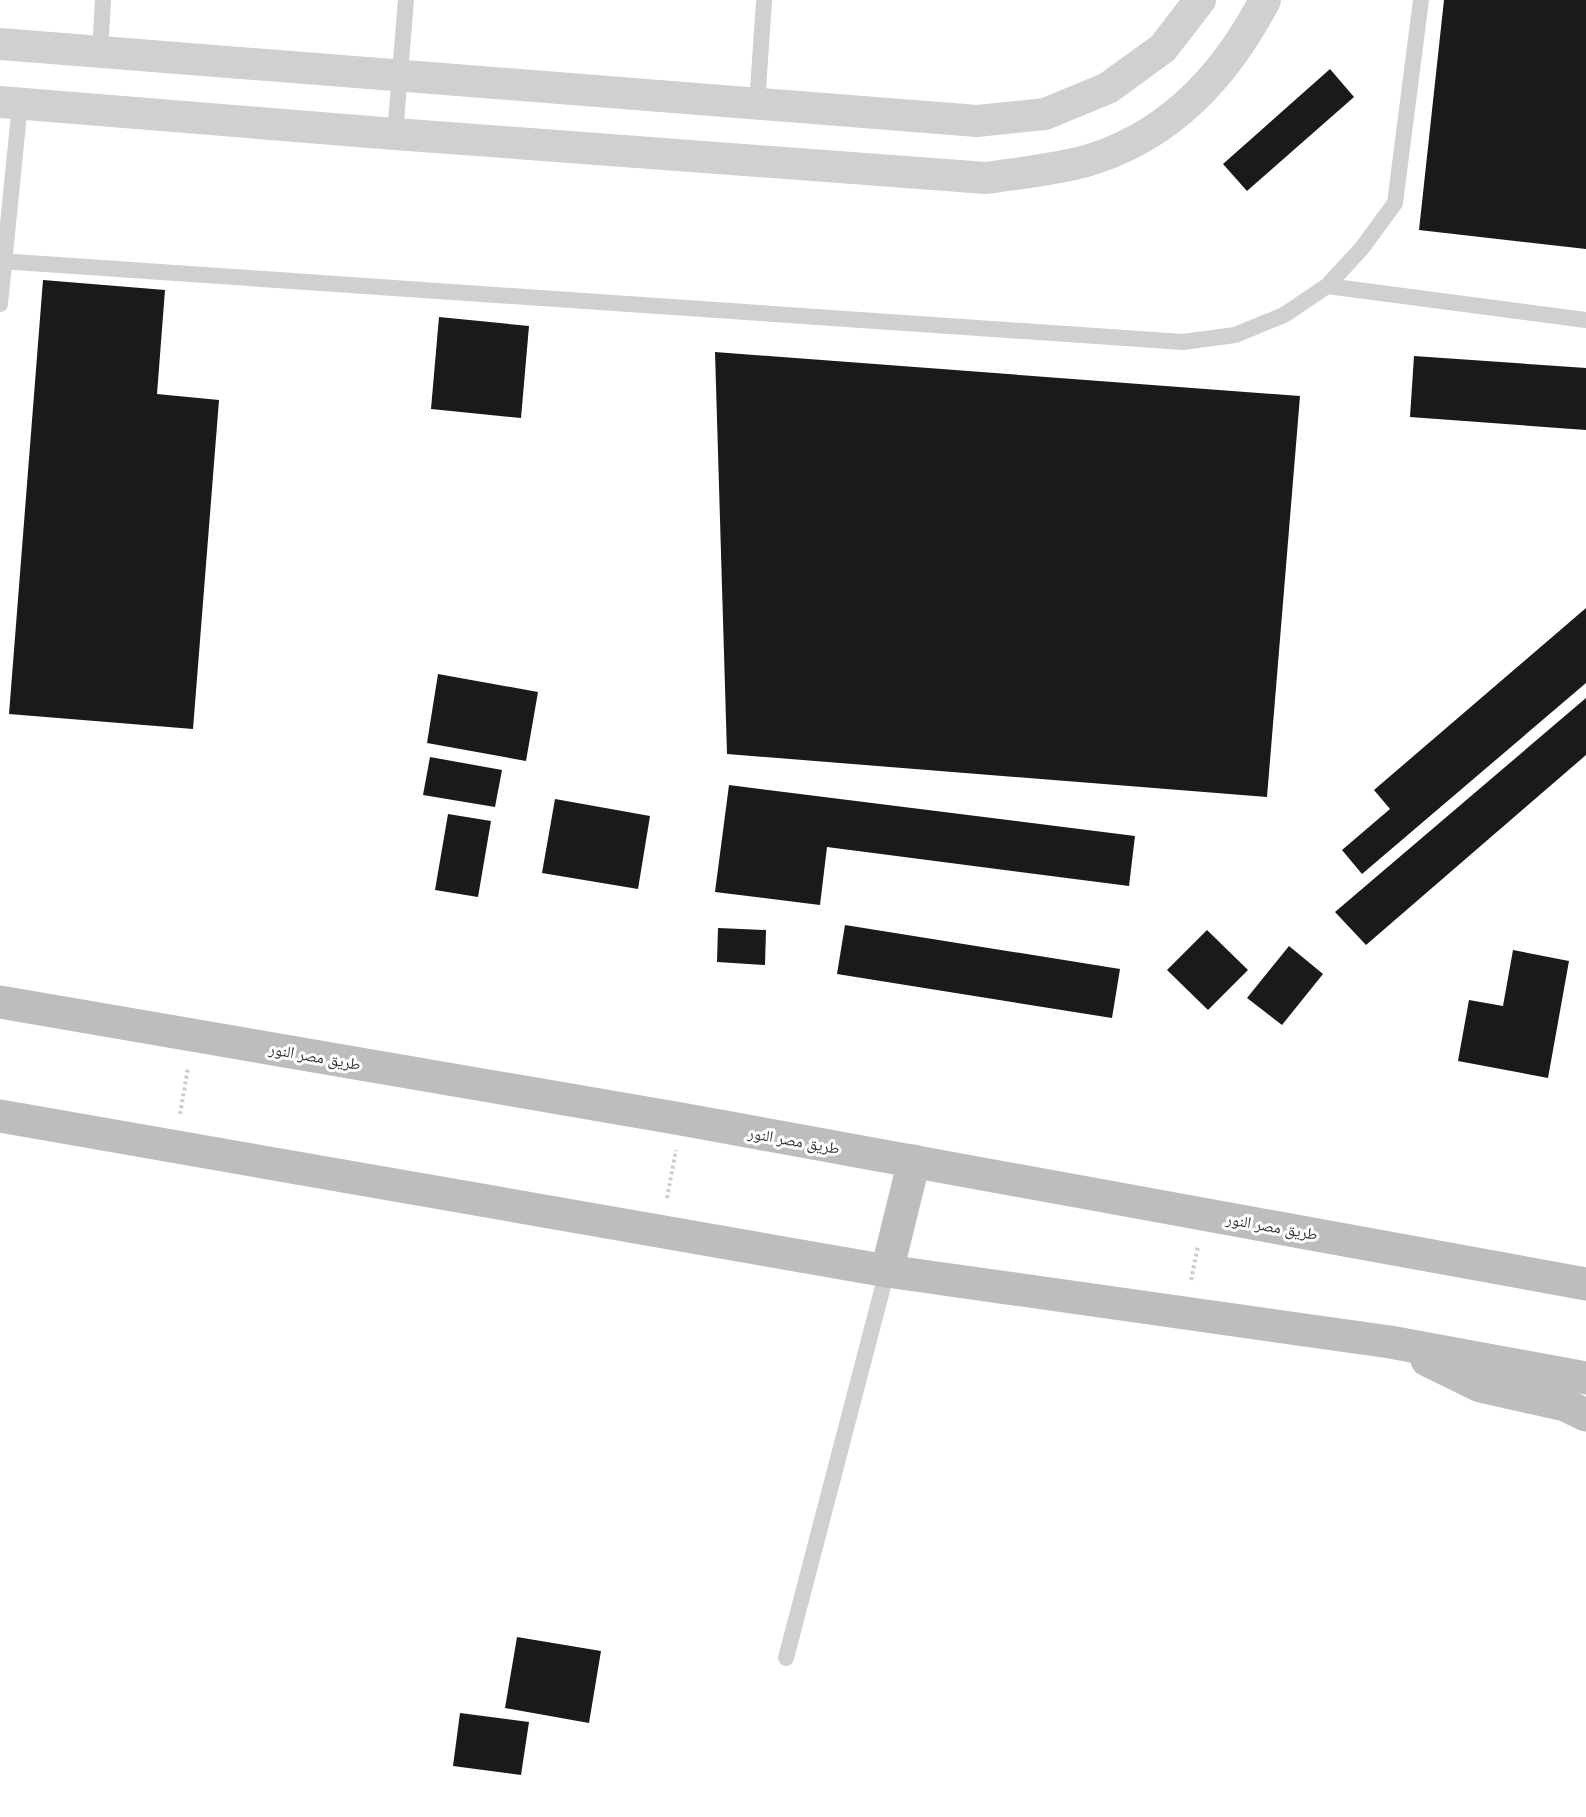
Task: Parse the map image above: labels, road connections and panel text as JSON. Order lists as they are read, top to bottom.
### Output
{
  "streets": {
    "street": ["طريق مصر النور"]
  }
}
